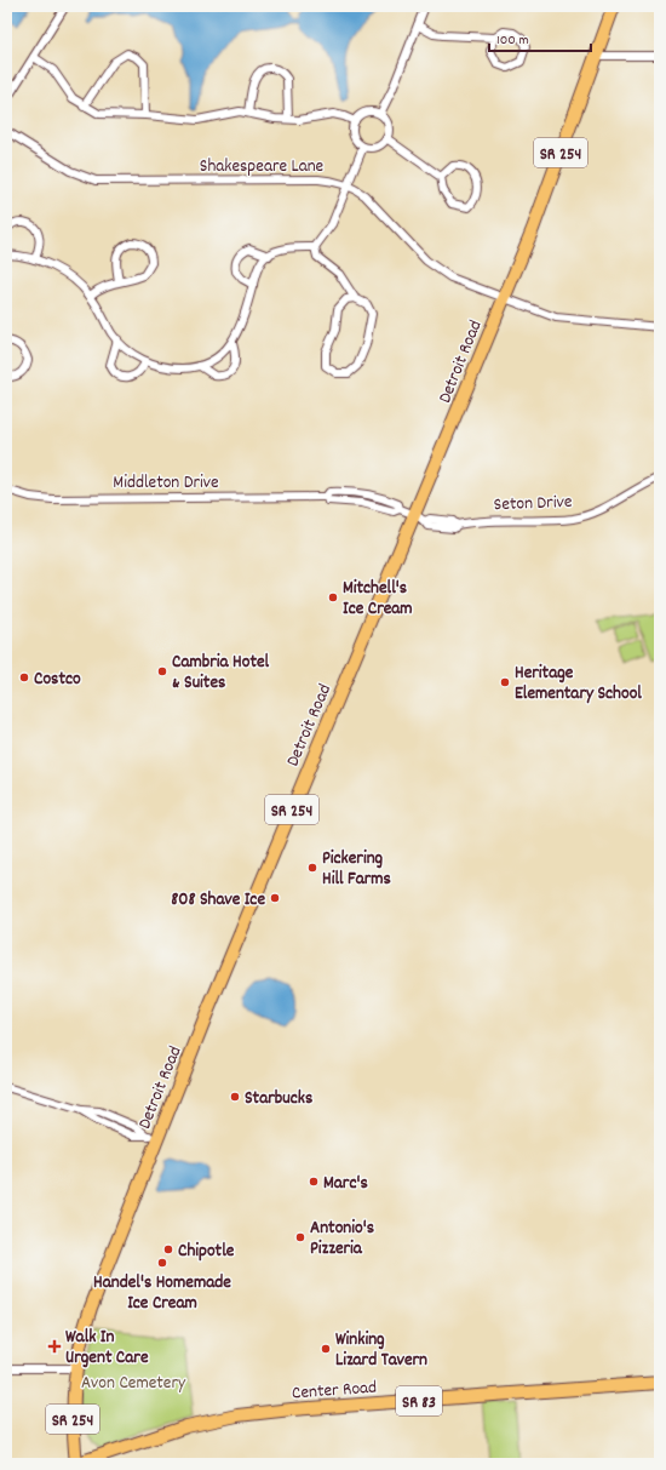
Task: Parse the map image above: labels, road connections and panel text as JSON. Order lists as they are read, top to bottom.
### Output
{
  "streets": {
    "main road": [
      "SR 254",
      "Detroit Road",
      "Center Road",
      "SR 83"
    ],
    "street": ["Shakespeare Lane", "Middleton Drive", "Seton Drive"]
  },
  "crossings": [
    ["Shakespeare Lane", "Detroit Road"],
    ["Detroit Road", "Middleton Drive"],
    ["Detroit Road", "Seton Drive"],
    ["Detroit Road", "Center Road"],
    ["Middleton Drive", "Seton Drive"]
  ],
  "parks": ["Avon Cemetery"],
  "places": {
    "other": [
      "Mitchell's Ice Cream",
      "Cambria Hotel & Suites",
      "Costco",
      "Heritage Elementary School",
      "Pickering Hill Farms",
      "808 Shave Ice",
      "Starbucks",
      "Marc's",
      "Antonio's Pizzeria",
      "Chipotle",
      "Handel's Homemade Ice Cream",
      "Winking Lizard Tavern"
    ],
    "health": ["Walk In Urgent Care"]
  },
  "scale_bar": "100 m"
}
